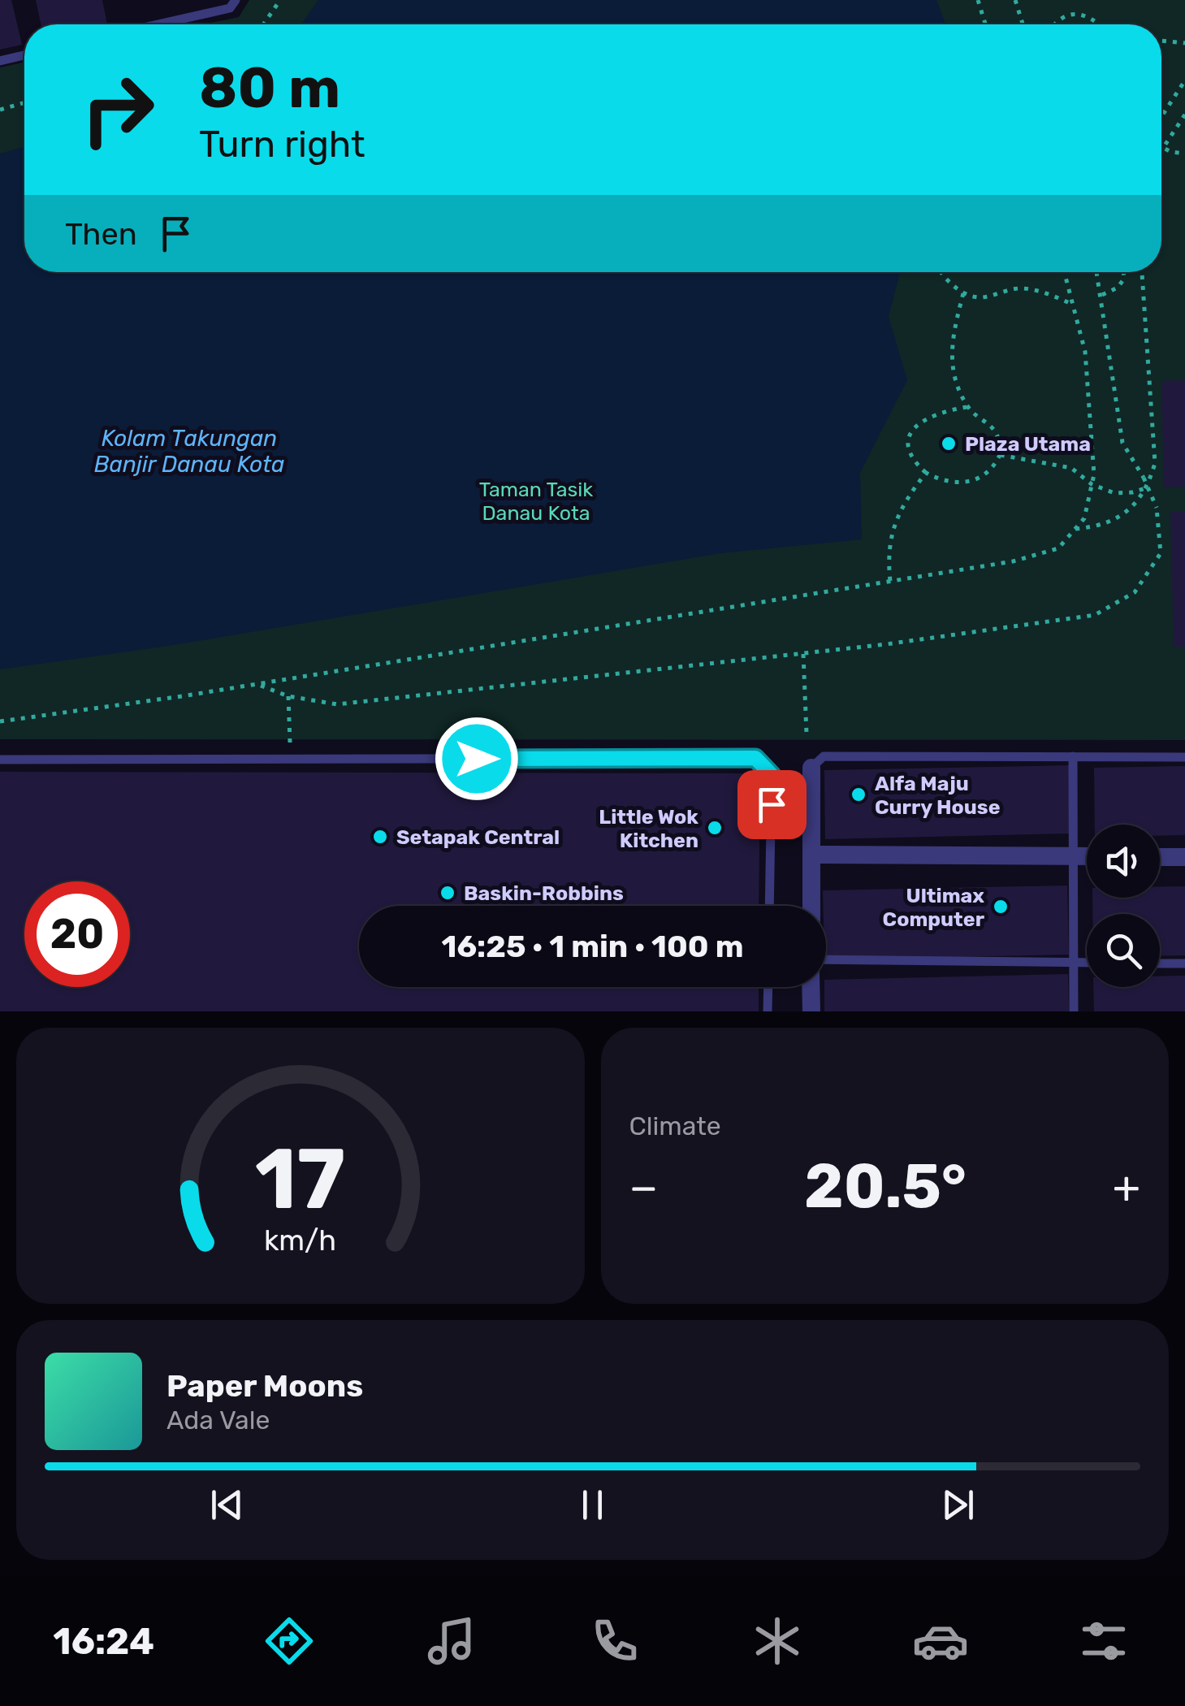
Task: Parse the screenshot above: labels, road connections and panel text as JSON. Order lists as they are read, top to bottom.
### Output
{
  "water": ["Kolam Takungan Banjir Danau Kota"],
  "parks": ["Taman Tasik Danau Kota"],
  "places": [
    "Plaza Utama",
    "Alfa Maju Curry House",
    "Little Wok Kitchen",
    "Setapak Central",
    "Baskin-Robbins",
    "Ultimax Computer"
  ],
  "page": {
    "turn": ["80 m", "Turn right"],
    "then": "Then",
    "limit": "20",
    "trip": "16:25 · 1 min · 100 m",
    "tile": "Climate",
    "heat": ["−", "20.5°", "+"],
    "song": ["Paper Moons", "Ada Vale"],
    "tabs": "16:24",
    "gauge": ["17", "km/h"]
  }
}
